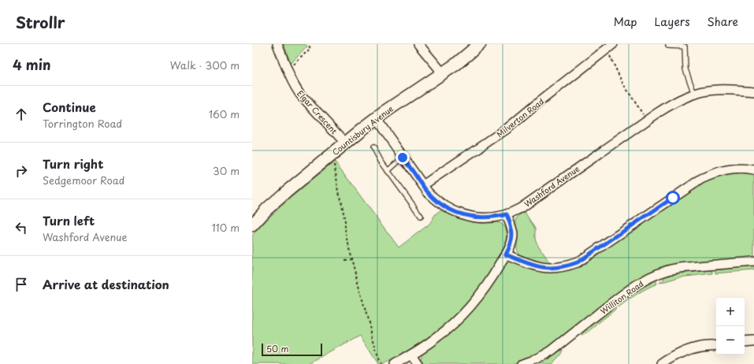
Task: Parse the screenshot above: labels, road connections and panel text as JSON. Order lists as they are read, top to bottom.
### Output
{
  "streets": {
    "street": [
      "Elgar Crescent",
      "Milverton Road",
      "Countisbury Avenue",
      "Washford Avenue",
      "Williton Road"
    ]
  },
  "crossings": [
    ["Elgar Crescent", "Countisbury Avenue"],
    ["Milverton Road", "Washford Avenue"],
    ["Countisbury Avenue", "Washford Avenue"]
  ],
  "scale_bar": "50 m",
  "page": {
    "header": "Strollr",
    "nav": ["Map", "Layers", "Share"],
    "heading": ["4 min", "Walk · 300 m"],
    "list": [
      ["Continue", "Torrington Road", "160 m"],
      ["Turn right", "Sedgemoor Road", "30 m"],
      ["Turn left", "Washford Avenue", "110 m"],
      "Arrive at destination"
    ],
    "map_buttons": ["+", "−"],
    "scale": "50 m"
  }
}
